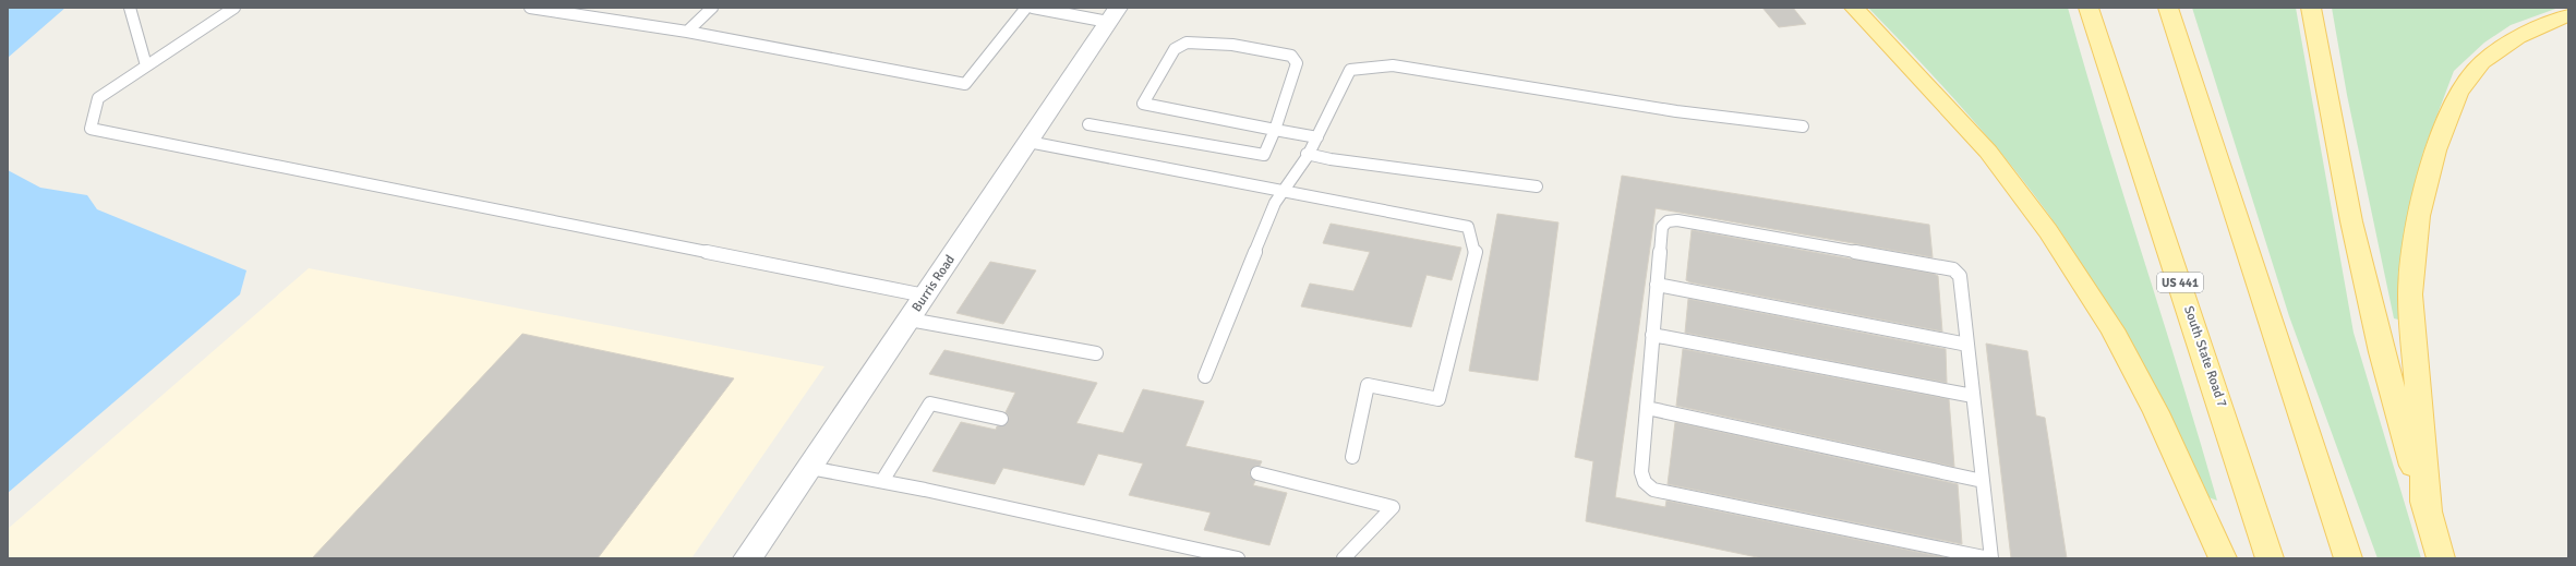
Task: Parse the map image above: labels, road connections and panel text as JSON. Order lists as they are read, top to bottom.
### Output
{
  "streets": {
    "main road": ["US 441", "South State Road 7"],
    "street": ["Burris Road"]
  }
}
